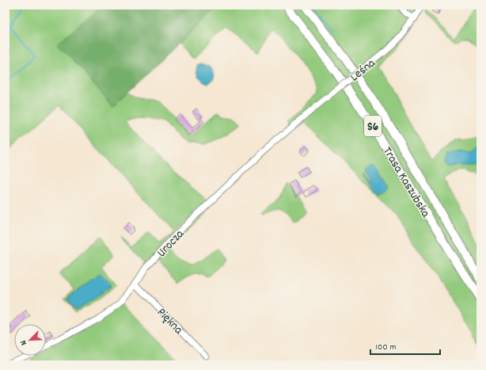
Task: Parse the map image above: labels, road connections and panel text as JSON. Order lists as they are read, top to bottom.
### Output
{
  "streets": {
    "highway": ["S6", "Trasa Kaszubska"],
    "street": ["Leśna", "Urocza", "Piękna"]
  },
  "crossings": [
    ["Leśna", "Urocza"],
    ["Urocza", "Piękna"]
  ],
  "scale_bar": "100 m",
  "north": "bottom left"
}
